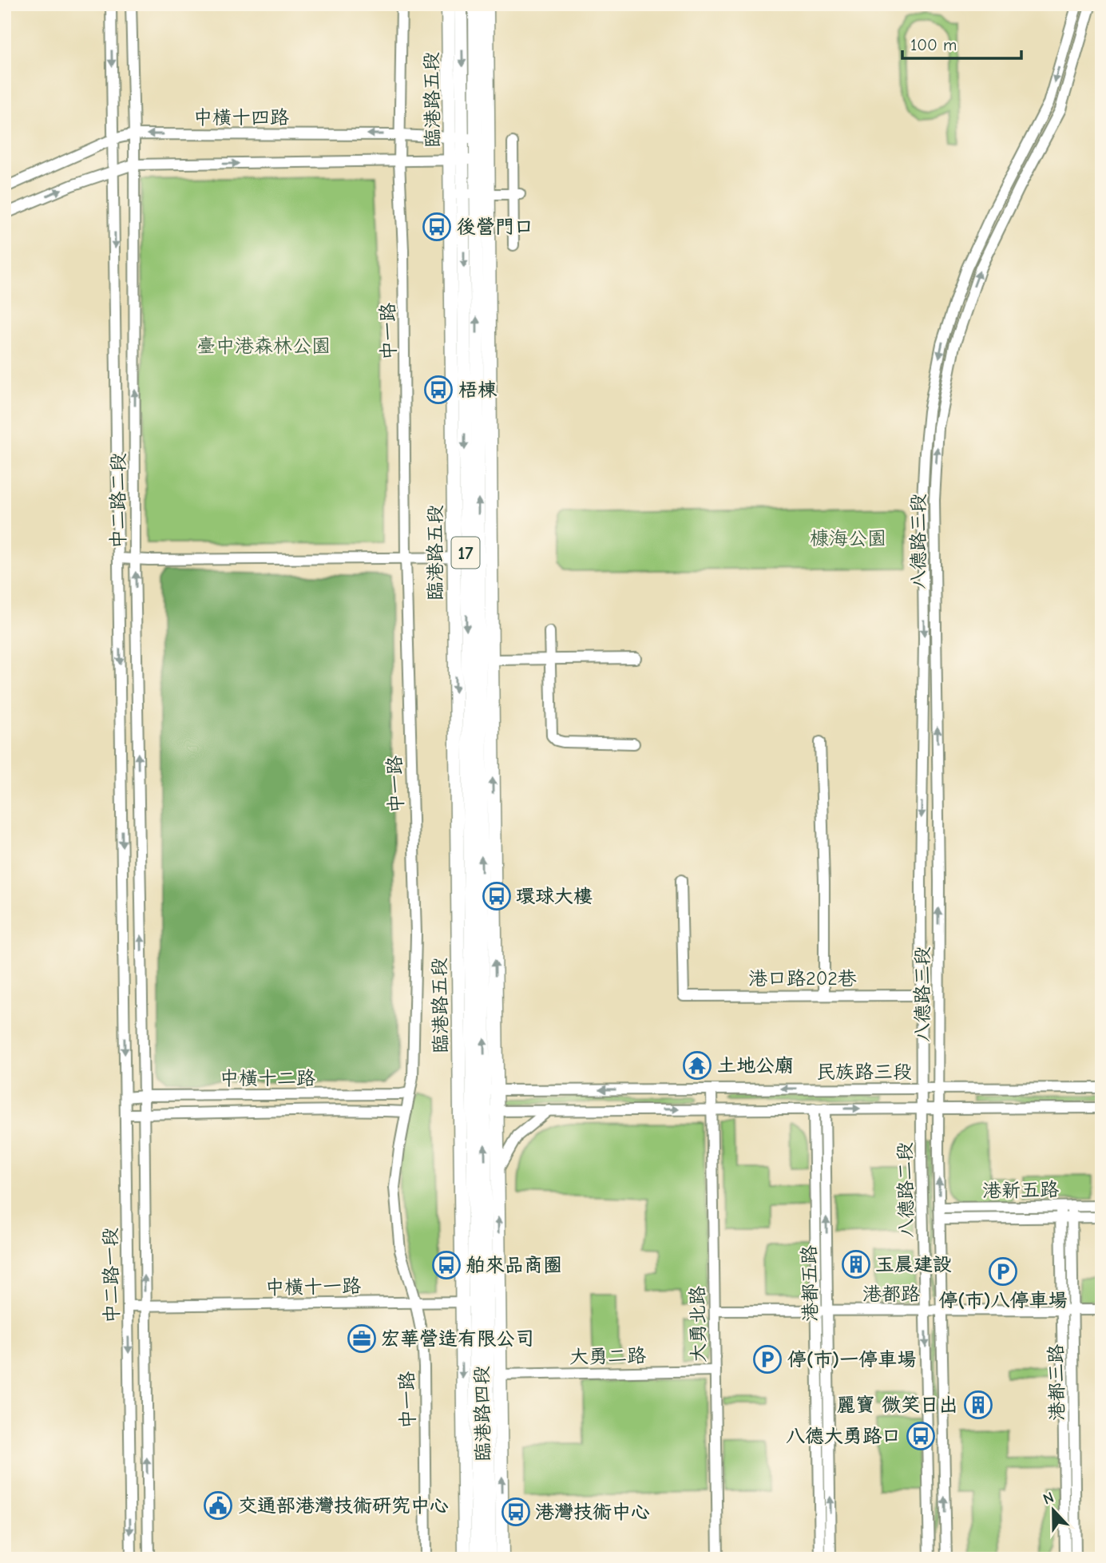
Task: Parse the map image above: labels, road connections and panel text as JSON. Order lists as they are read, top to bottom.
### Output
{
  "streets": {
    "main road": ["臨港路五段", "17", "臨港路四段"],
    "street": [
      "中橫十四路",
      "中一路",
      "中二路二段",
      "八德路三段",
      "港口路202巷",
      "民族路三段",
      "中橫十二路",
      "八德路二段",
      "港新五路",
      "中二路一段",
      "港都五路",
      "中橫十一路",
      "港都路",
      "大勇北路",
      "大勇二路",
      "港都三路"
    ]
  },
  "crossings": [
    ["臨港路五段", "中橫十四路"],
    ["臨港路五段", "民族路三段"],
    ["臨港路五段", "臨港路四段"],
    ["中橫十四路", "中一路"],
    ["中橫十四路", "中二路二段"],
    ["中一路", "中橫十二路"],
    ["中一路", "中橫十一路"],
    ["中二路二段", "中二路一段"],
    ["八德路三段", "港口路202巷"],
    ["八德路三段", "民族路三段"],
    ["八德路三段", "八德路二段"],
    ["民族路三段", "八德路二段"],
    ["民族路三段", "港都五路"],
    ["民族路三段", "大勇北路"],
    ["民族路三段", "臨港路四段"],
    ["中橫十二路", "中二路一段"],
    ["八德路二段", "港新五路"],
    ["八德路二段", "港都路"],
    ["港新五路", "港都三路"],
    ["中二路一段", "中橫十一路"],
    ["港都五路", "港都路"],
    ["中橫十一路", "臨港路四段"],
    ["港都路", "大勇北路"],
    ["港都路", "港都三路"],
    ["大勇北路", "大勇二路"],
    ["大勇二路", "臨港路四段"]
  ],
  "parks": ["臺中港森林公園", "槺海公園"],
  "places": {
    "bus stop": [
      "後營門口",
      "梧棟",
      "環球大樓",
      "舶來品商圈",
      "八德大勇路口",
      "港灣技術中心"
    ],
    "temple": ["土地公廟"],
    "building": ["玉晨建設", "麗寶 微笑日出"],
    "parking": ["停(市)八停車場", "停(市)一停車場"],
    "office": ["宏華營造有限公司"],
    "public building": ["交通部港灣技術研究中心"]
  },
  "scale_bar": "100 m",
  "north": "top"
}
